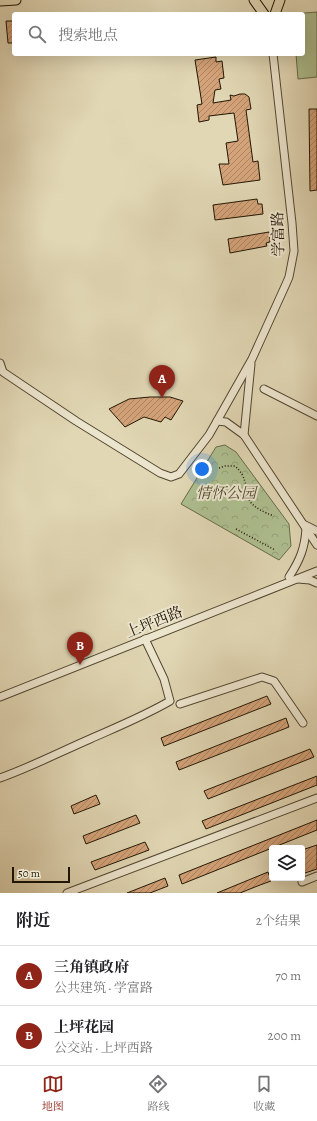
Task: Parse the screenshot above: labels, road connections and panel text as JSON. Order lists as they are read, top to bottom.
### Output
{
  "streets": {
    "street": ["学富路", "上坪西路"]
  },
  "parks": ["情怀公园"],
  "scale_bar": "50 m",
  "page": {
    "search": "搜索地点",
    "pins": ["A", "B"],
    "scale": "50 m",
    "heading": ["附近", "2个结果"],
    "list": [
      {
        "mark": "A",
        "name": "三角镇政府",
        "note": "公共建筑 · 学富路",
        "value": "70 m"
      },
      {
        "mark": "B",
        "name": "上坪花园",
        "note": "公交站 · 上坪西路",
        "value": "200 m"
      }
    ],
    "nav": ["地图", "路线", "收藏"]
  }
}
